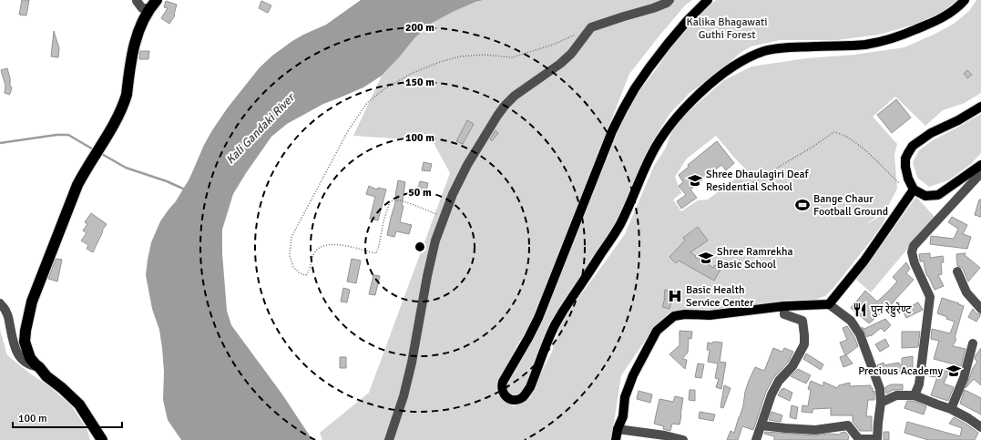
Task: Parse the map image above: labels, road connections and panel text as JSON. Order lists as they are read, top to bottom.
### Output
{
  "water": ["Kali Gandaki River"],
  "parks": ["Kalika Bhagawati Guthi Forest"],
  "places": {
    "school or university": ["Shree Dhaulagiri Deaf Residential School", "Shree Ramrekha Basic School", "Precious Academy"],
    "sports": ["Bange Chaur Football Ground"],
    "hospital": ["Basic Health Service Center"],
    "restaurant": ["पुन रेष्टुरेण्ट"]
  },
  "scale_bar": "100 m",
  "rings": [
    "200 m",
    "150 m",
    "100 m",
    "50 m"
  ]
}
